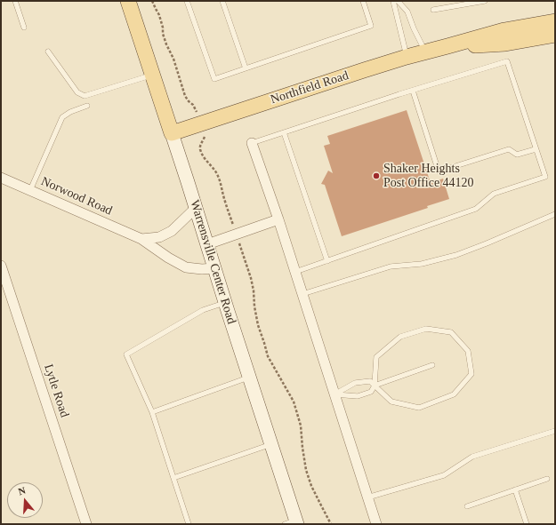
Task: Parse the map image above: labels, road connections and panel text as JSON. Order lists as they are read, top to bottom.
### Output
{
  "streets": {
    "main road": ["Northfield Road", "Warrensville Center Road"],
    "street": ["Norwood Road", "Lytle Road"]
  },
  "crossings": [
    ["Northfield Road", "Warrensville Center Road"],
    ["Norwood Road", "Warrensville Center Road"]
  ],
  "places": ["Shaker Heights Post Office 44120"],
  "north": "top"
}
